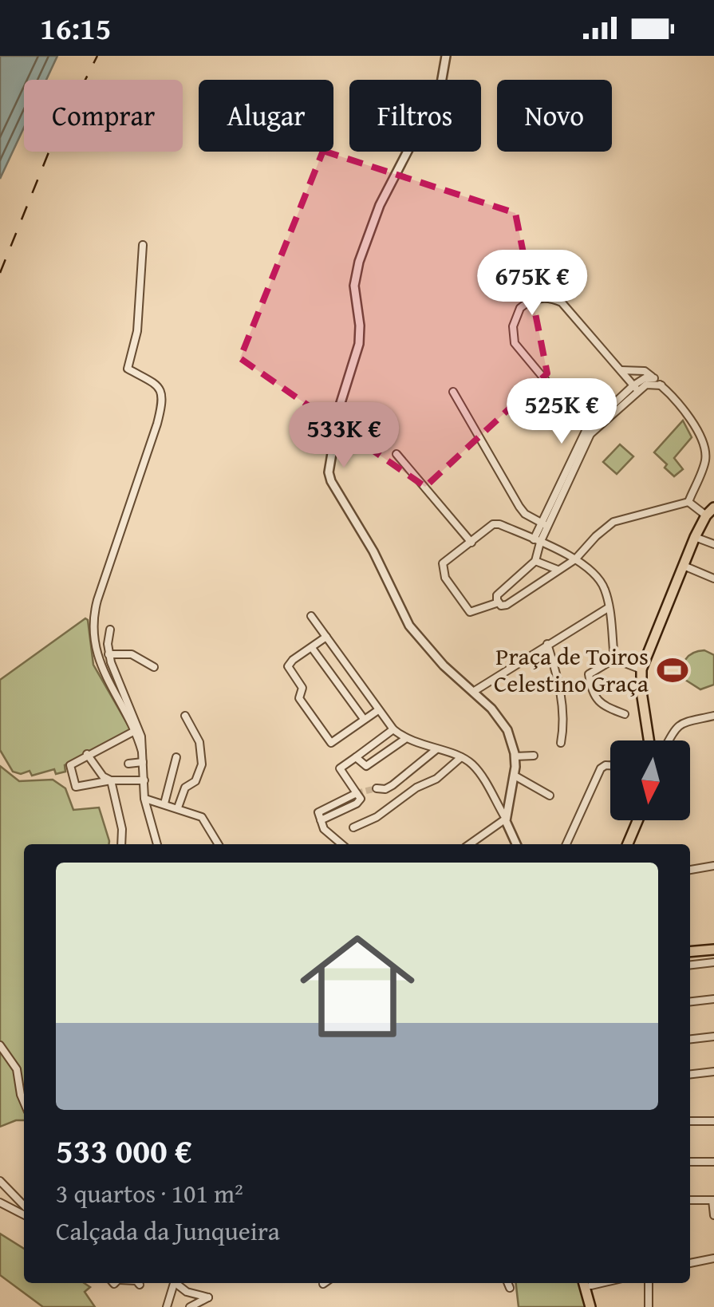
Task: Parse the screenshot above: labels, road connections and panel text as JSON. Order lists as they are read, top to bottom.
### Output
{
  "places": {
    "sports": ["Praça de Toiros Celestino Graça"]
  },
  "north": "bottom",
  "page": {
    "status": "16:15",
    "chip": [
      "Comprar",
      "Alugar",
      "Filtros",
      "Novo"
    ],
    "price": ["675K €", "525K €", "533K €"],
    "list": [
      {
        "name": "533 000 €",
        "note": "3 quartos · 101 m² · Calçada da Junqueira"
      }
    ]
  }
}
